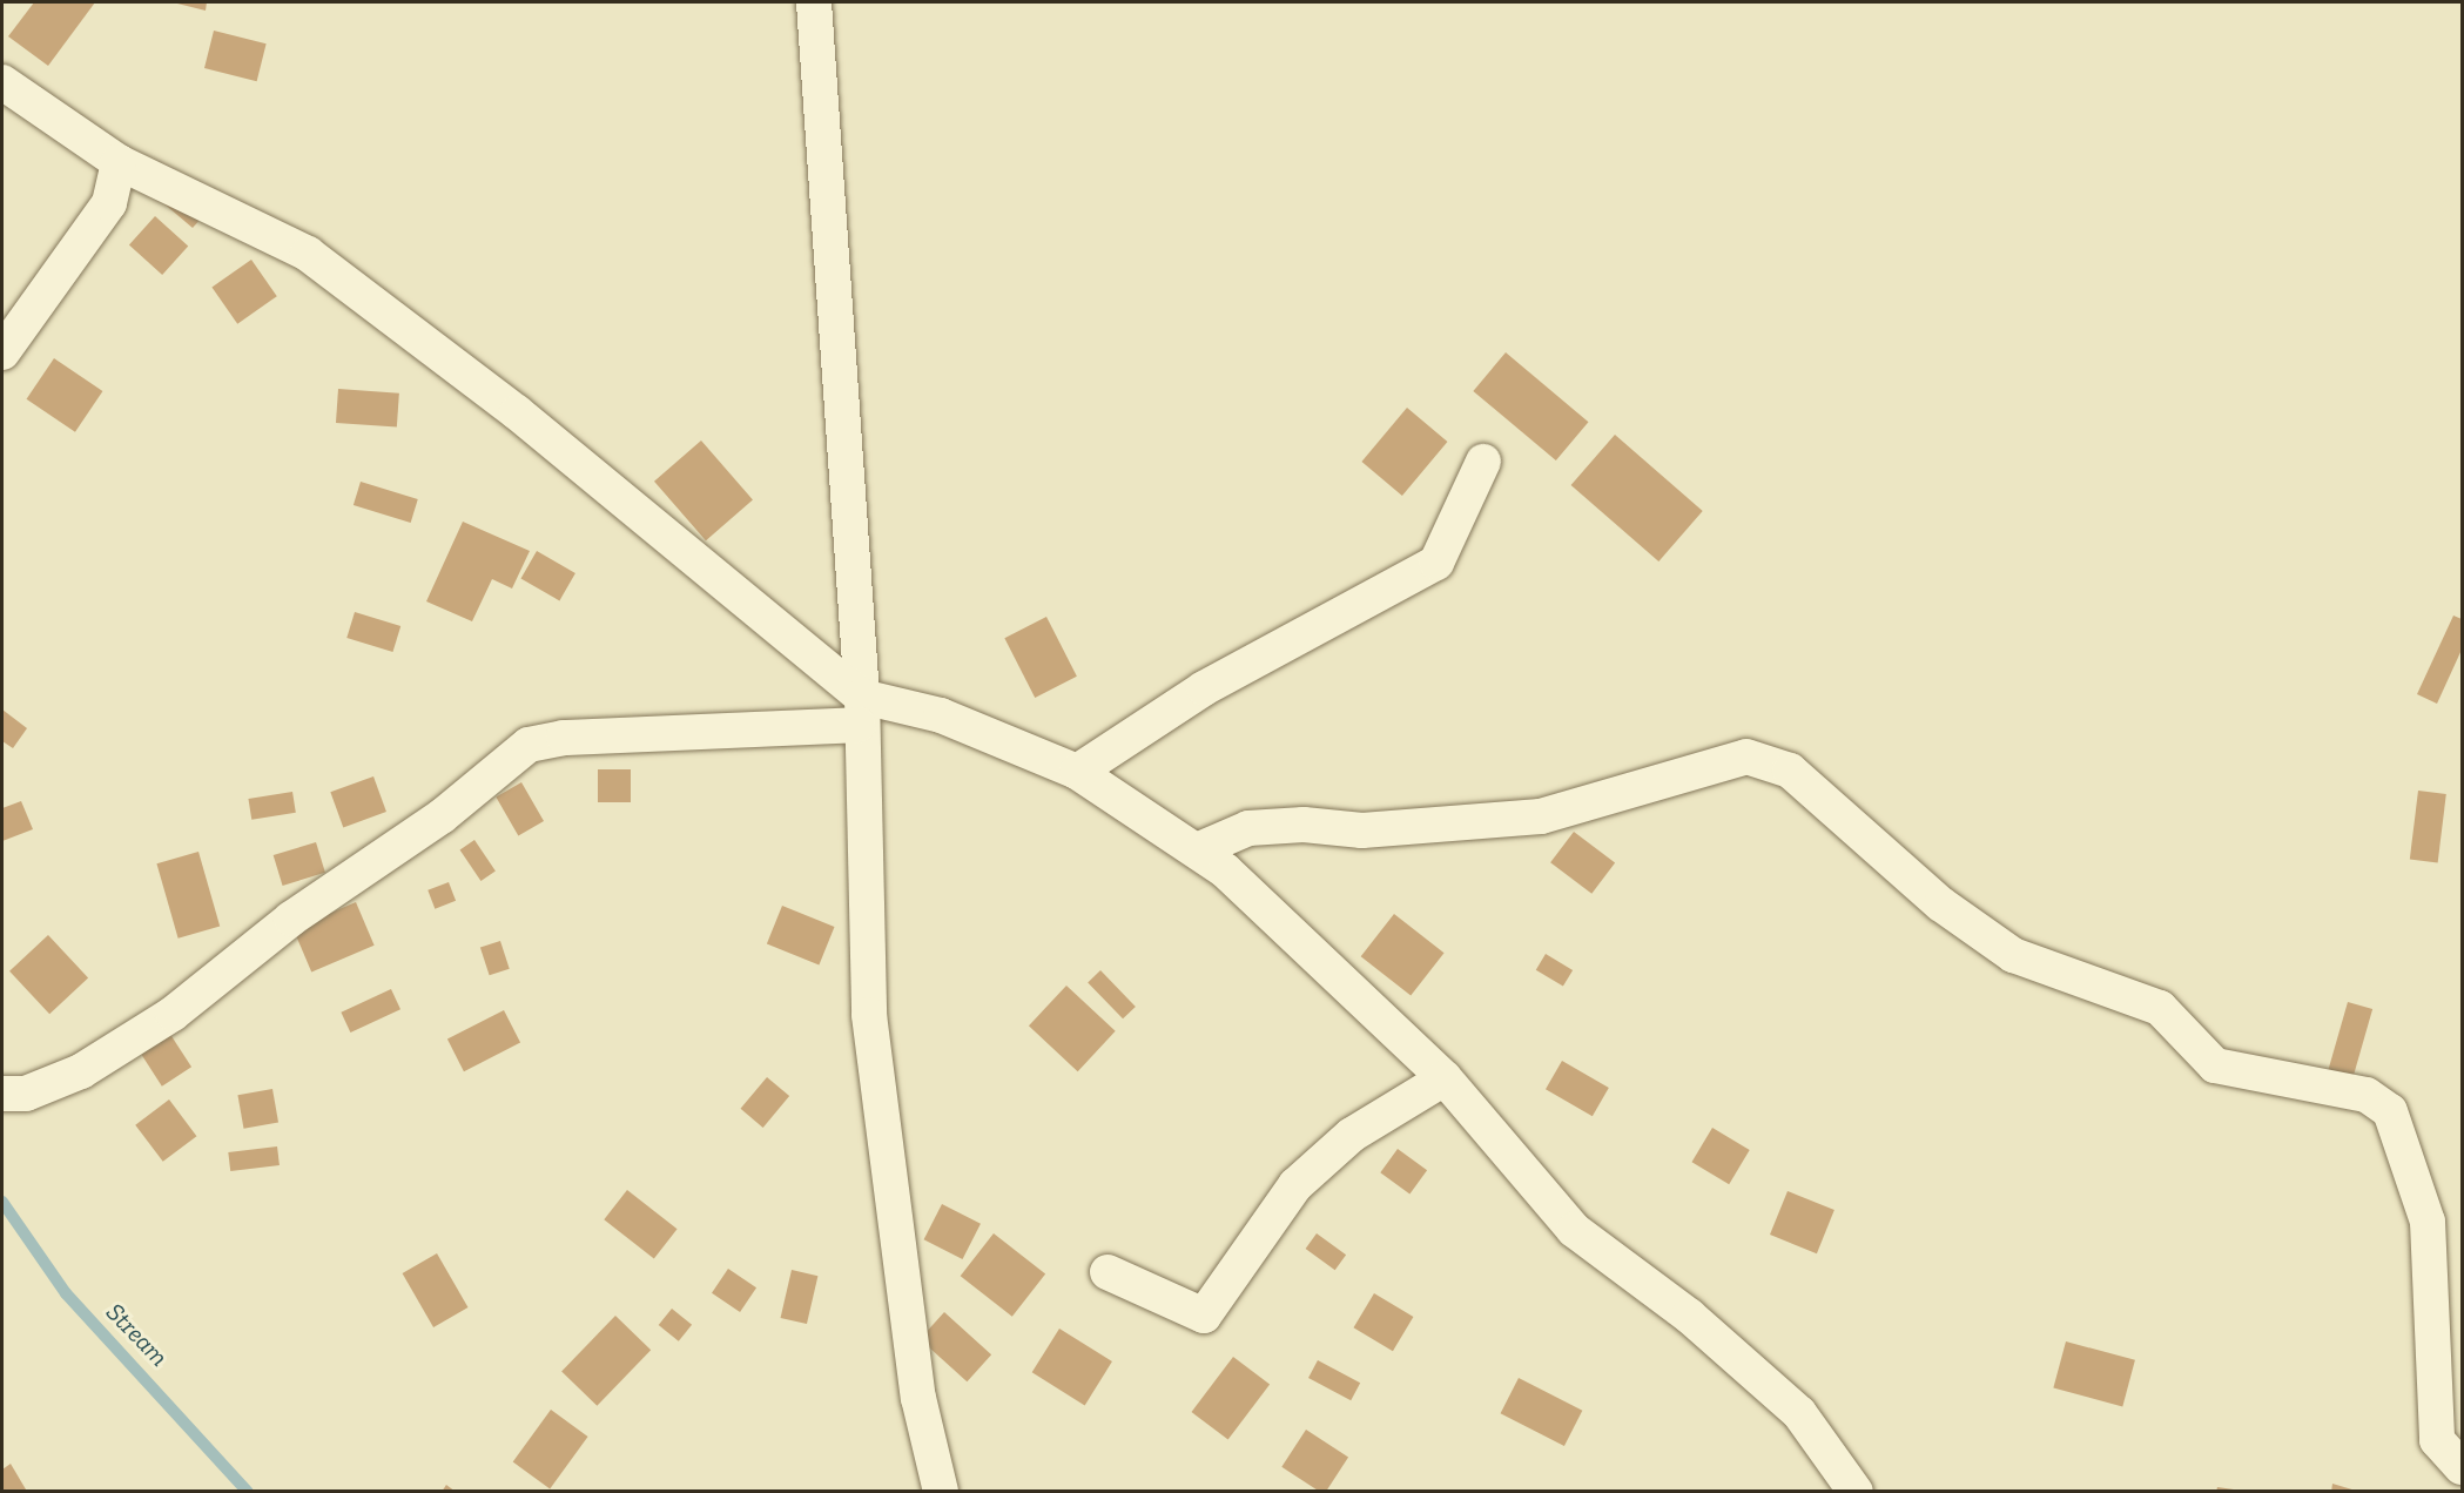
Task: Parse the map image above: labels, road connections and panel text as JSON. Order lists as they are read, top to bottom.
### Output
{
  "water": ["Stream"]
}
